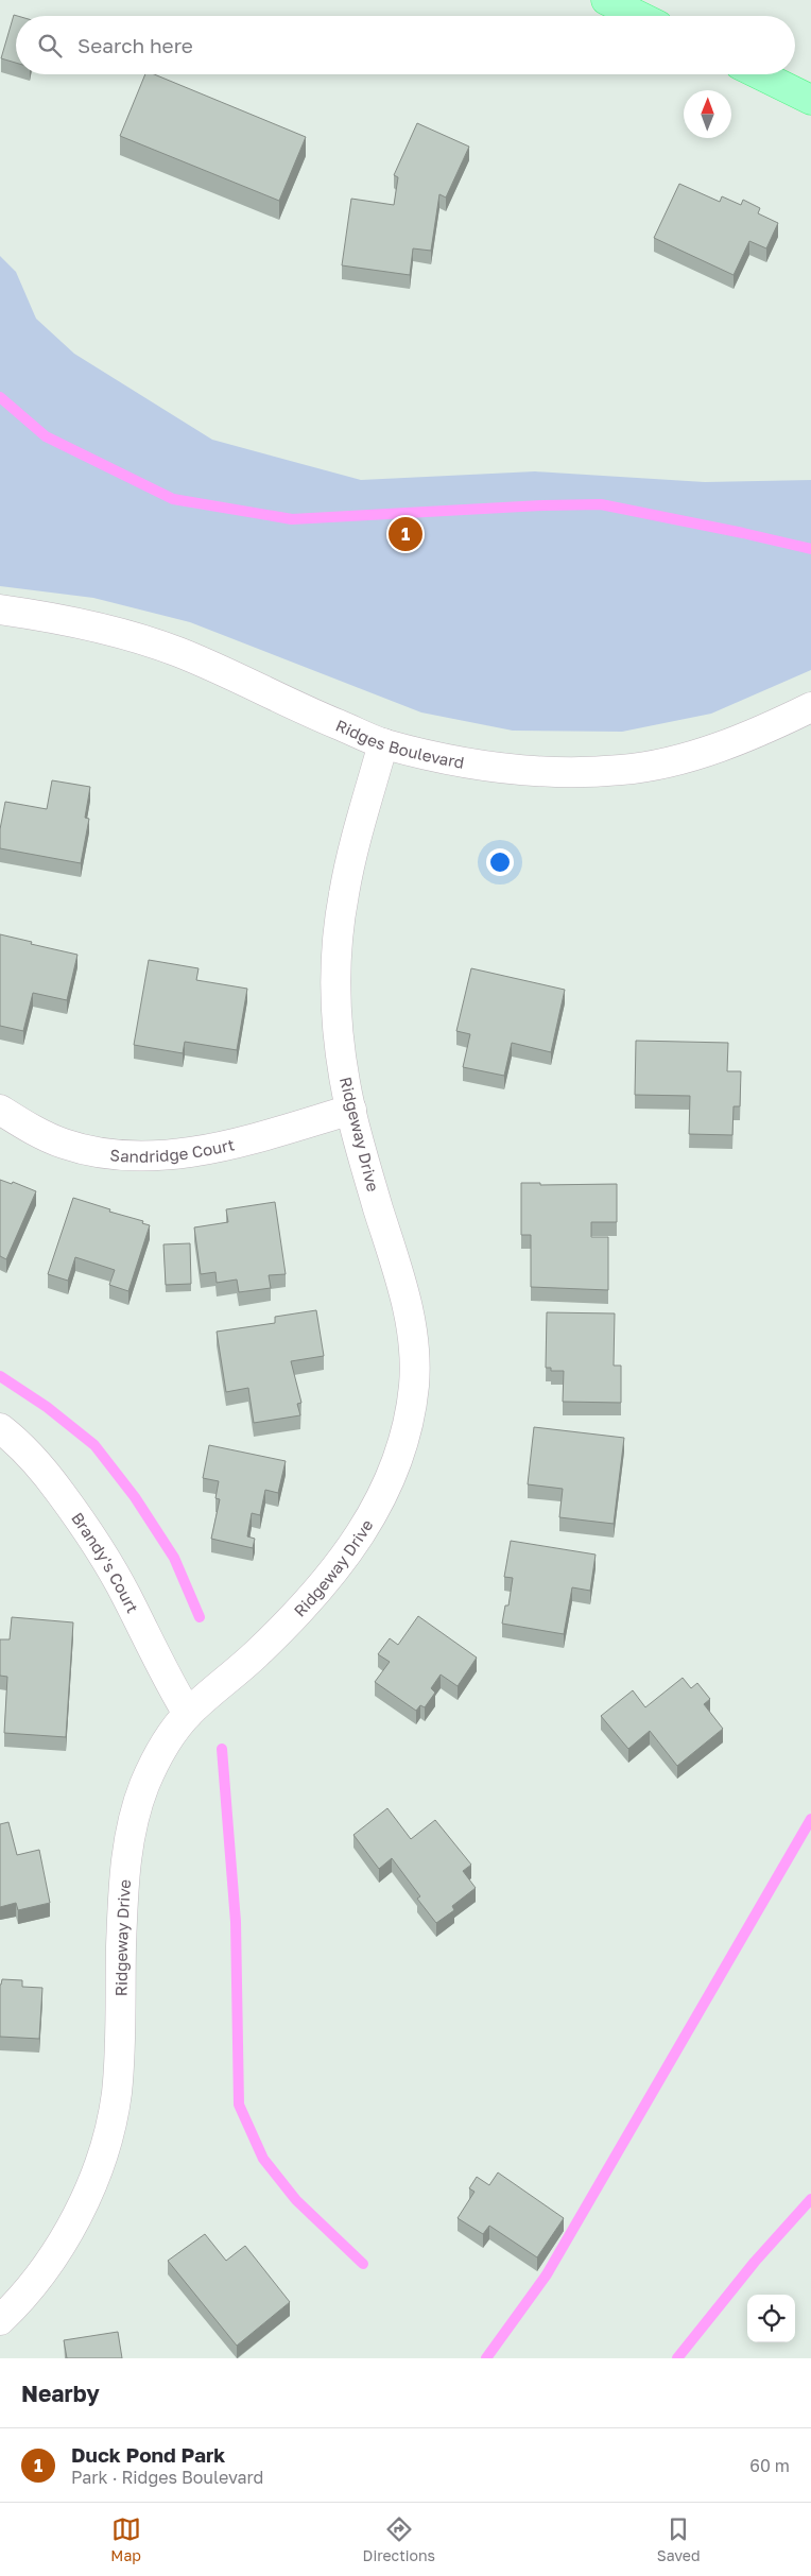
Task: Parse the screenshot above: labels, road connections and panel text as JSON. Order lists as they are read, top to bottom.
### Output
{
  "streets": {
    "street": [
      "Ridges Boulevard",
      "Ridgeway Drive",
      "Sandridge Court",
      "Brandy's Court"
    ]
  },
  "crossings": [
    ["Ridges Boulevard", "Ridgeway Drive"],
    ["Ridgeway Drive", "Sandridge Court"],
    ["Ridgeway Drive", "Brandy's Court"]
  ],
  "north": "top",
  "page": {
    "search": "Search here",
    "pins": "1",
    "heading": "Nearby",
    "list": [
      {
        "mark": "1",
        "name": "Duck Pond Park",
        "note": "Park · Ridges Boulevard",
        "value": "60 m"
      }
    ],
    "nav": ["Map", "Directions", "Saved"]
  }
}
